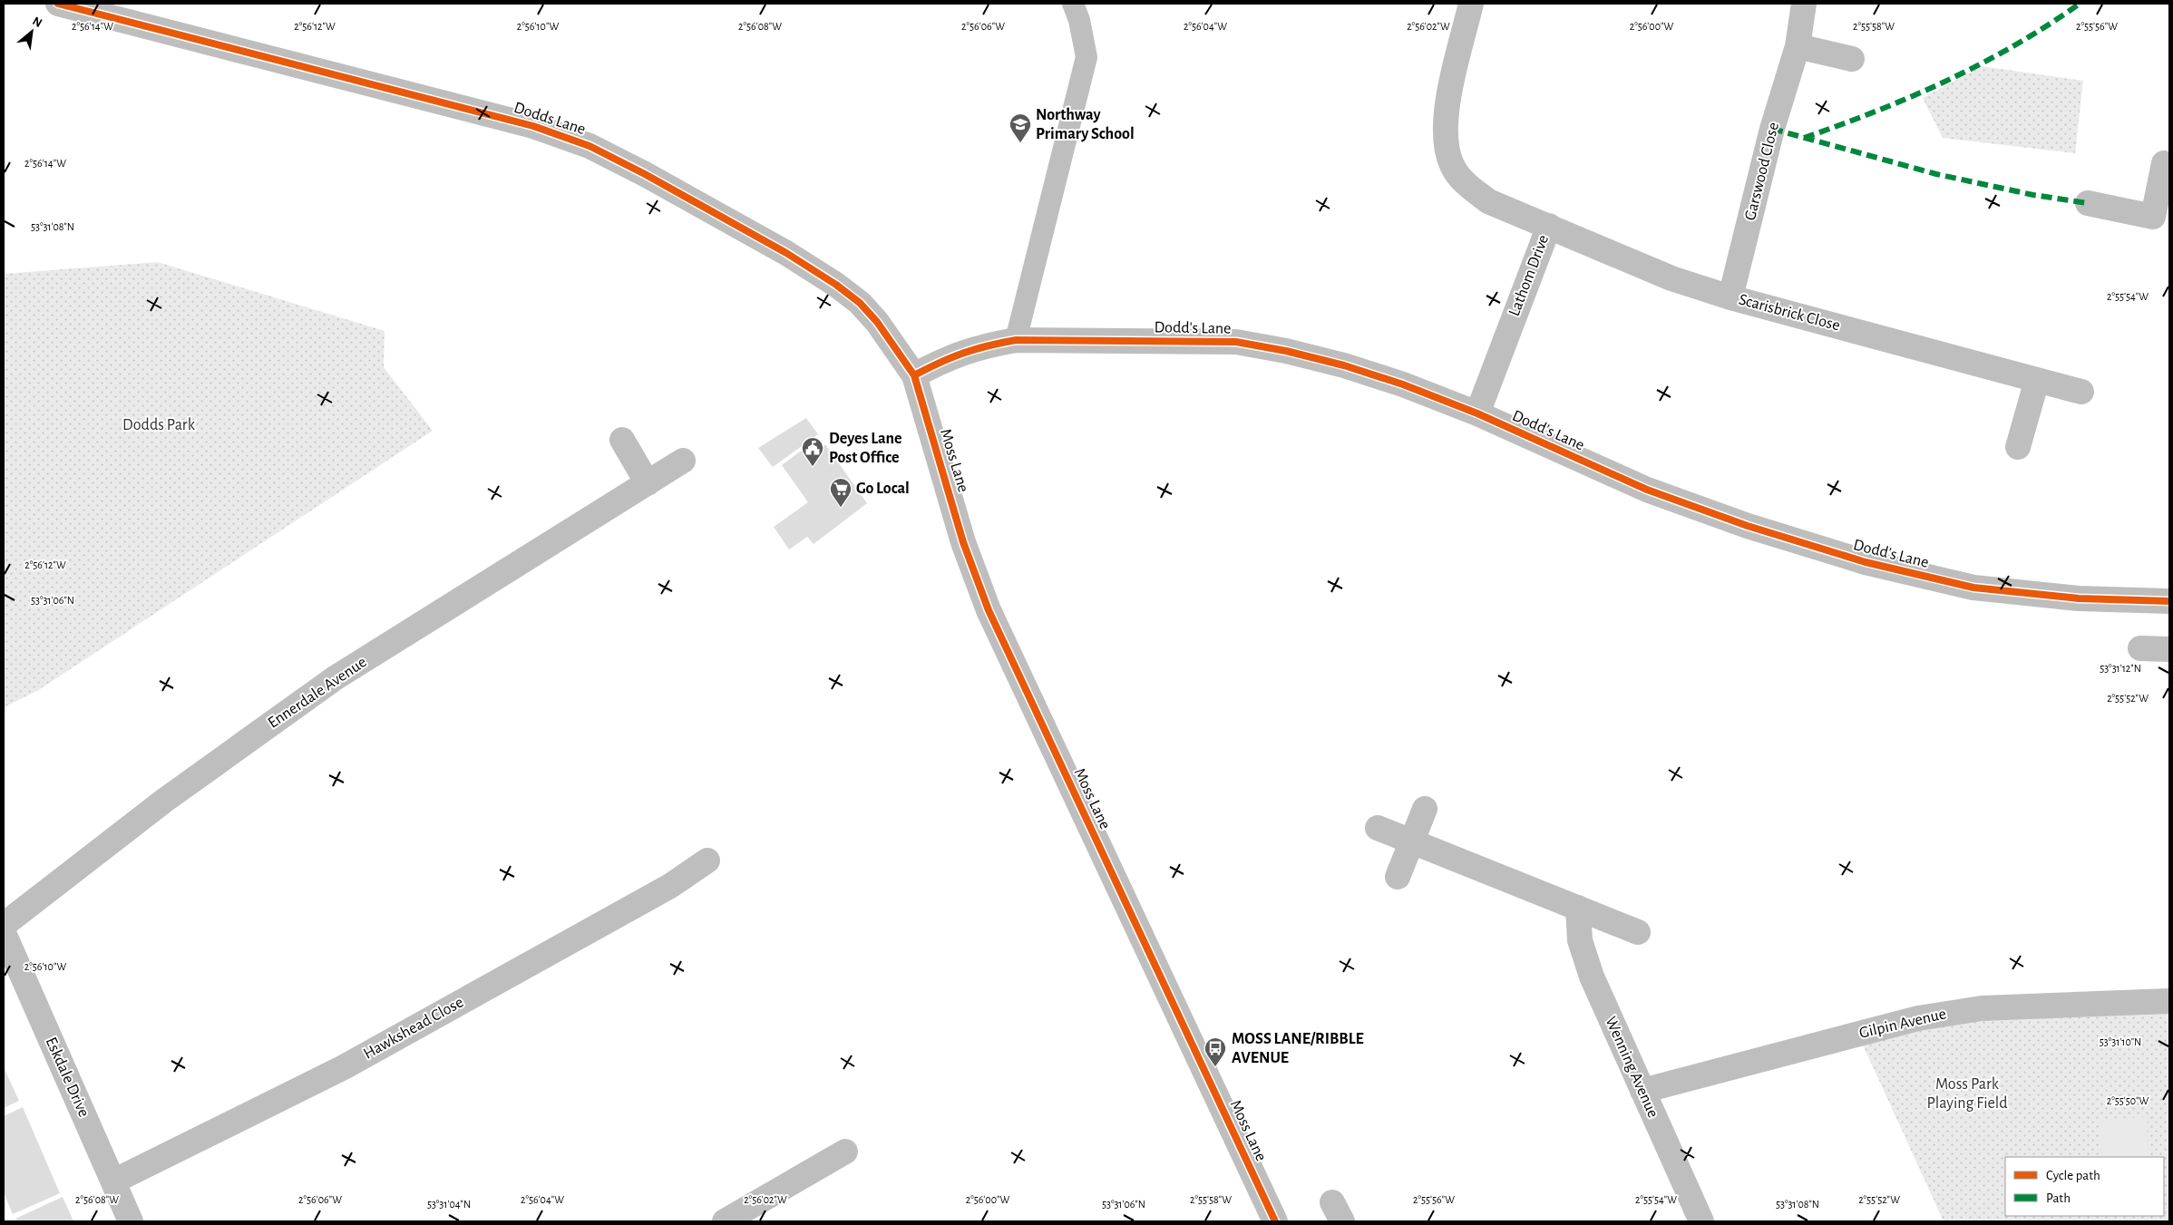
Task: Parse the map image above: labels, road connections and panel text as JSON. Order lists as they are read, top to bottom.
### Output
{
  "streets": {
    "street": [
      "Dodds Lane",
      "Garswood Close",
      "Lathom Drive",
      "Scarisbrick Close",
      "Dodd's Lane",
      "Moss Lane",
      "Ennerdale Avenue",
      "Gilpin Avenue",
      "Hawkshead Close",
      "Wenning Avenue",
      "Eskdale Drive"
    ]
  },
  "crossings": [
    ["Dodds Lane", "Dodd's Lane"],
    ["Dodds Lane", "Moss Lane"],
    ["Garswood Close", "Scarisbrick Close"],
    ["Lathom Drive", "Scarisbrick Close"],
    ["Lathom Drive", "Dodd's Lane"],
    ["Dodd's Lane", "Moss Lane"],
    ["Gilpin Avenue", "Wenning Avenue"],
    ["Hawkshead Close", "Eskdale Drive"]
  ],
  "parks": ["Dodds Park", "Moss Park Playing Field"],
  "places": {
    "school or university": ["Northway Primary School"],
    "public building": ["Deyes Lane Post Office"],
    "supermarket": ["Go Local"],
    "bus stop": ["MOSS LANE/RIBBLE AVENUE"]
  },
  "legend": ["Cycle path", "Path"],
  "north": "top right",
  "coordinates": [
    "2°56'14\"W",
    "2°56'12\"W",
    "2°56'10\"W",
    "2°56'08\"W",
    "2°56'06\"W",
    "2°56'04\"W",
    "2°56'02\"W",
    "2°56'00\"W",
    "2°55'58\"W",
    "2°55'56\"W",
    "53°31'08\"N",
    "2°55'54\"W",
    "53°31'06\"N",
    "53°31'12\"N",
    "2°55'52\"W",
    "53°31'10\"N",
    "2°55'50\"W",
    "53°31'04\"N"
  ]
}
